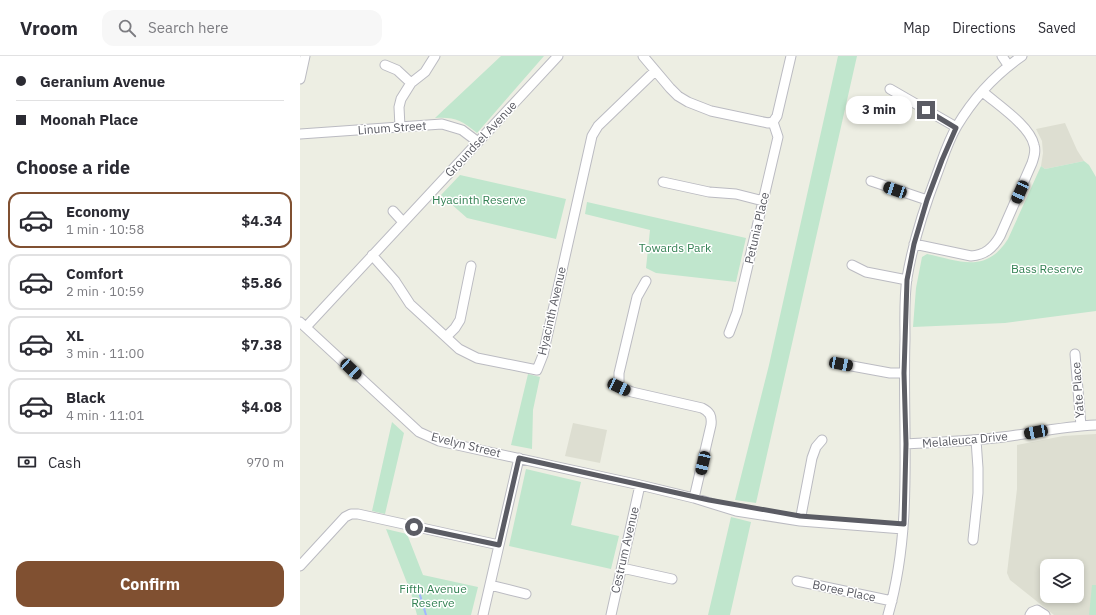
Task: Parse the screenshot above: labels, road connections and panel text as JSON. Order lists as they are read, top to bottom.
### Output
{
  "streets": {
    "street": [
      "Linum Street",
      "Groundsel Avenue",
      "Petunia Place",
      "Hyacinth Avenue",
      "Yate Place",
      "Melaleuca Drive",
      "Evelyn Street",
      "Cestrum Avenue",
      "Boree Place"
    ]
  },
  "crossings": [
    ["Linum Street", "Groundsel Avenue"],
    ["Groundsel Avenue", "Hyacinth Avenue"],
    ["Groundsel Avenue", "Evelyn Street"],
    ["Yate Place", "Melaleuca Drive"],
    ["Evelyn Street", "Cestrum Avenue"]
  ],
  "parks": [
    "Hyacinth Reserve",
    "Towards Park",
    "Bass Reserve",
    "Fifth Avenue Reserve"
  ],
  "page": {
    "header": "Vroom",
    "search": "Search here",
    "nav": ["Map", "Directions", "Saved"],
    "banner": ["Geranium Avenue", "Moonah Place"],
    "bubble": "3 min",
    "heading": "Choose a ride",
    "list": [
      {
        "name": "Economy",
        "note": "1 min · 10:58",
        "value": "$4.34"
      },
      {
        "name": "Comfort",
        "note": "2 min · 10:59",
        "value": "$5.86"
      },
      {
        "name": "XL",
        "note": "3 min · 11:00",
        "value": "$7.38"
      },
      {
        "name": "Black",
        "note": "4 min · 11:01",
        "value": "$4.08"
      }
    ],
    "pay": ["Cash", "970 m"],
    "buttons": "Confirm"
  }
}
